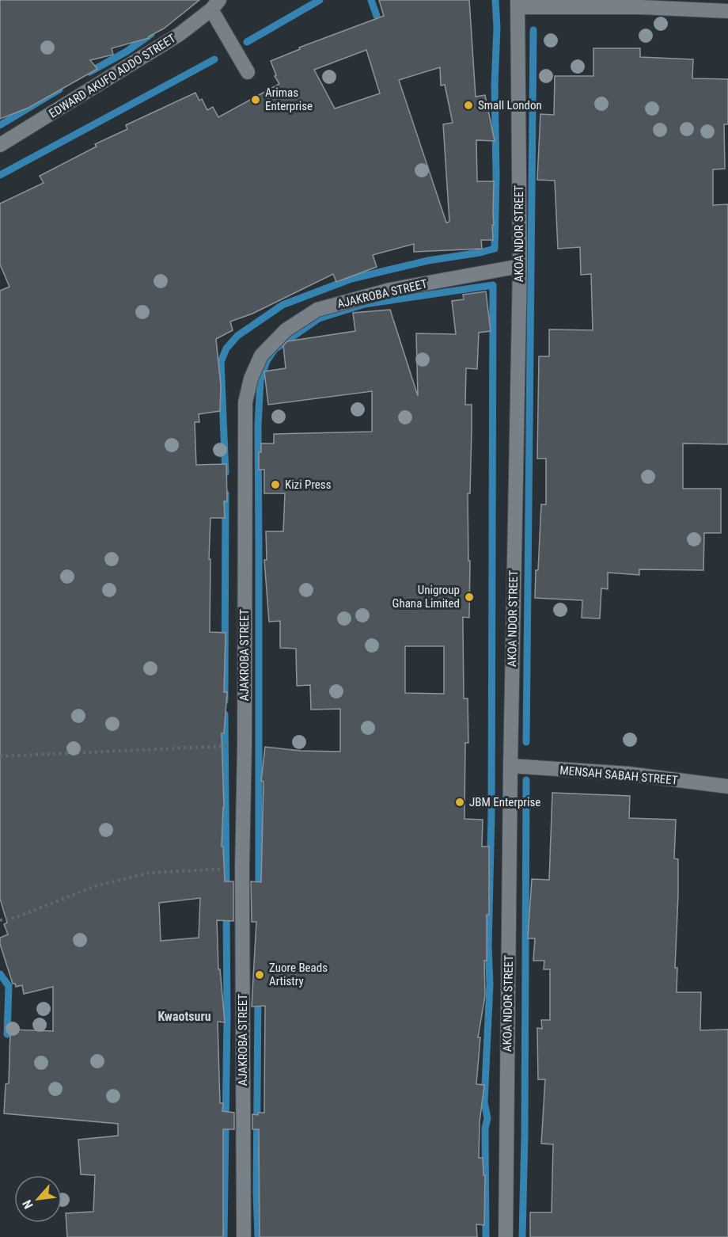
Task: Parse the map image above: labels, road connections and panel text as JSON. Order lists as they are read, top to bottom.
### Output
{
  "streets": {
    "street": [
      "EDWARD AKUFO ADDO STREET",
      "AKOA NDOR STREET",
      "AJAKROBA STREET",
      "MENSAH SABAH STREET"
    ]
  },
  "crossings": [
    ["AKOA NDOR STREET", "AJAKROBA STREET"],
    ["AKOA NDOR STREET", "MENSAH SABAH STREET"]
  ],
  "districts": ["Kwaotsuru"],
  "places": [
    "Arimas Enterprise",
    "Small London",
    "Kizi Press",
    "Unigroup Ghana Limited",
    "JBM Enterprise",
    "Zuore Beads Artistry"
  ],
  "north": "bottom left"
}
